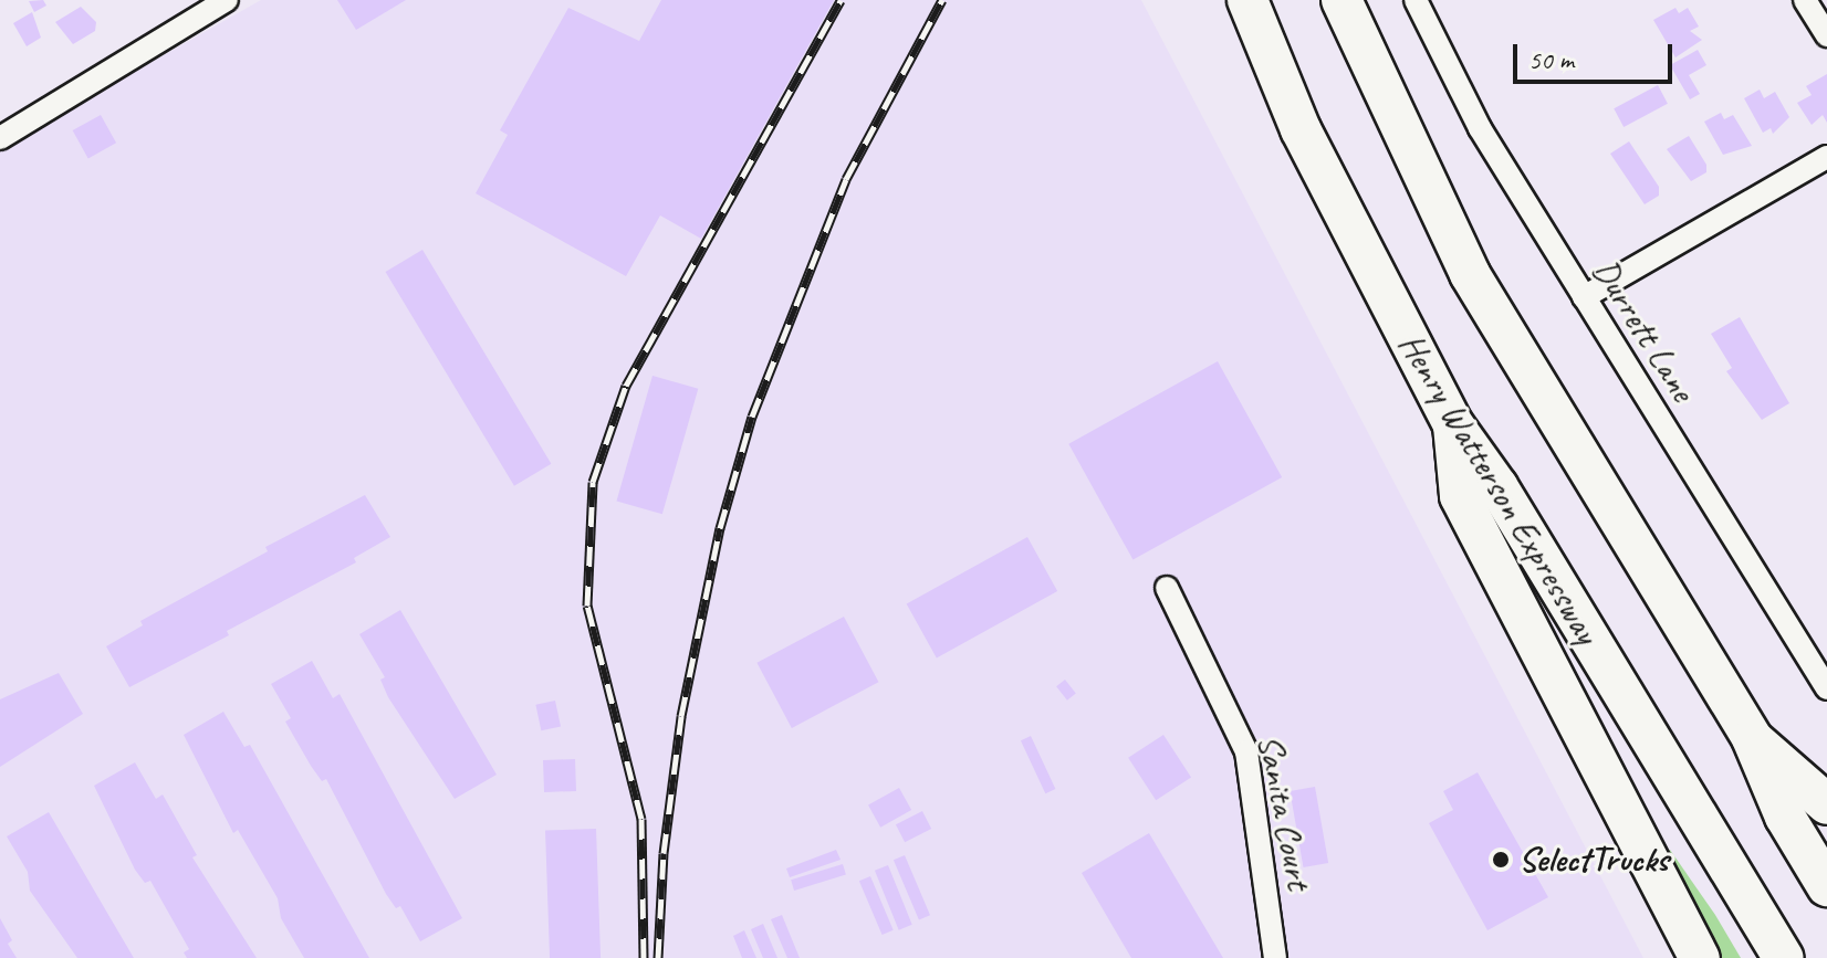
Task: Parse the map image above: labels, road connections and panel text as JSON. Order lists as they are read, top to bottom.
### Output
{
  "streets": {
    "highway": ["Henry Watterson Expressway"],
    "street": ["Durrett Lane", "Sanita Court"]
  },
  "places": ["SelectTrucks"],
  "scale_bar": "50 m"
}
